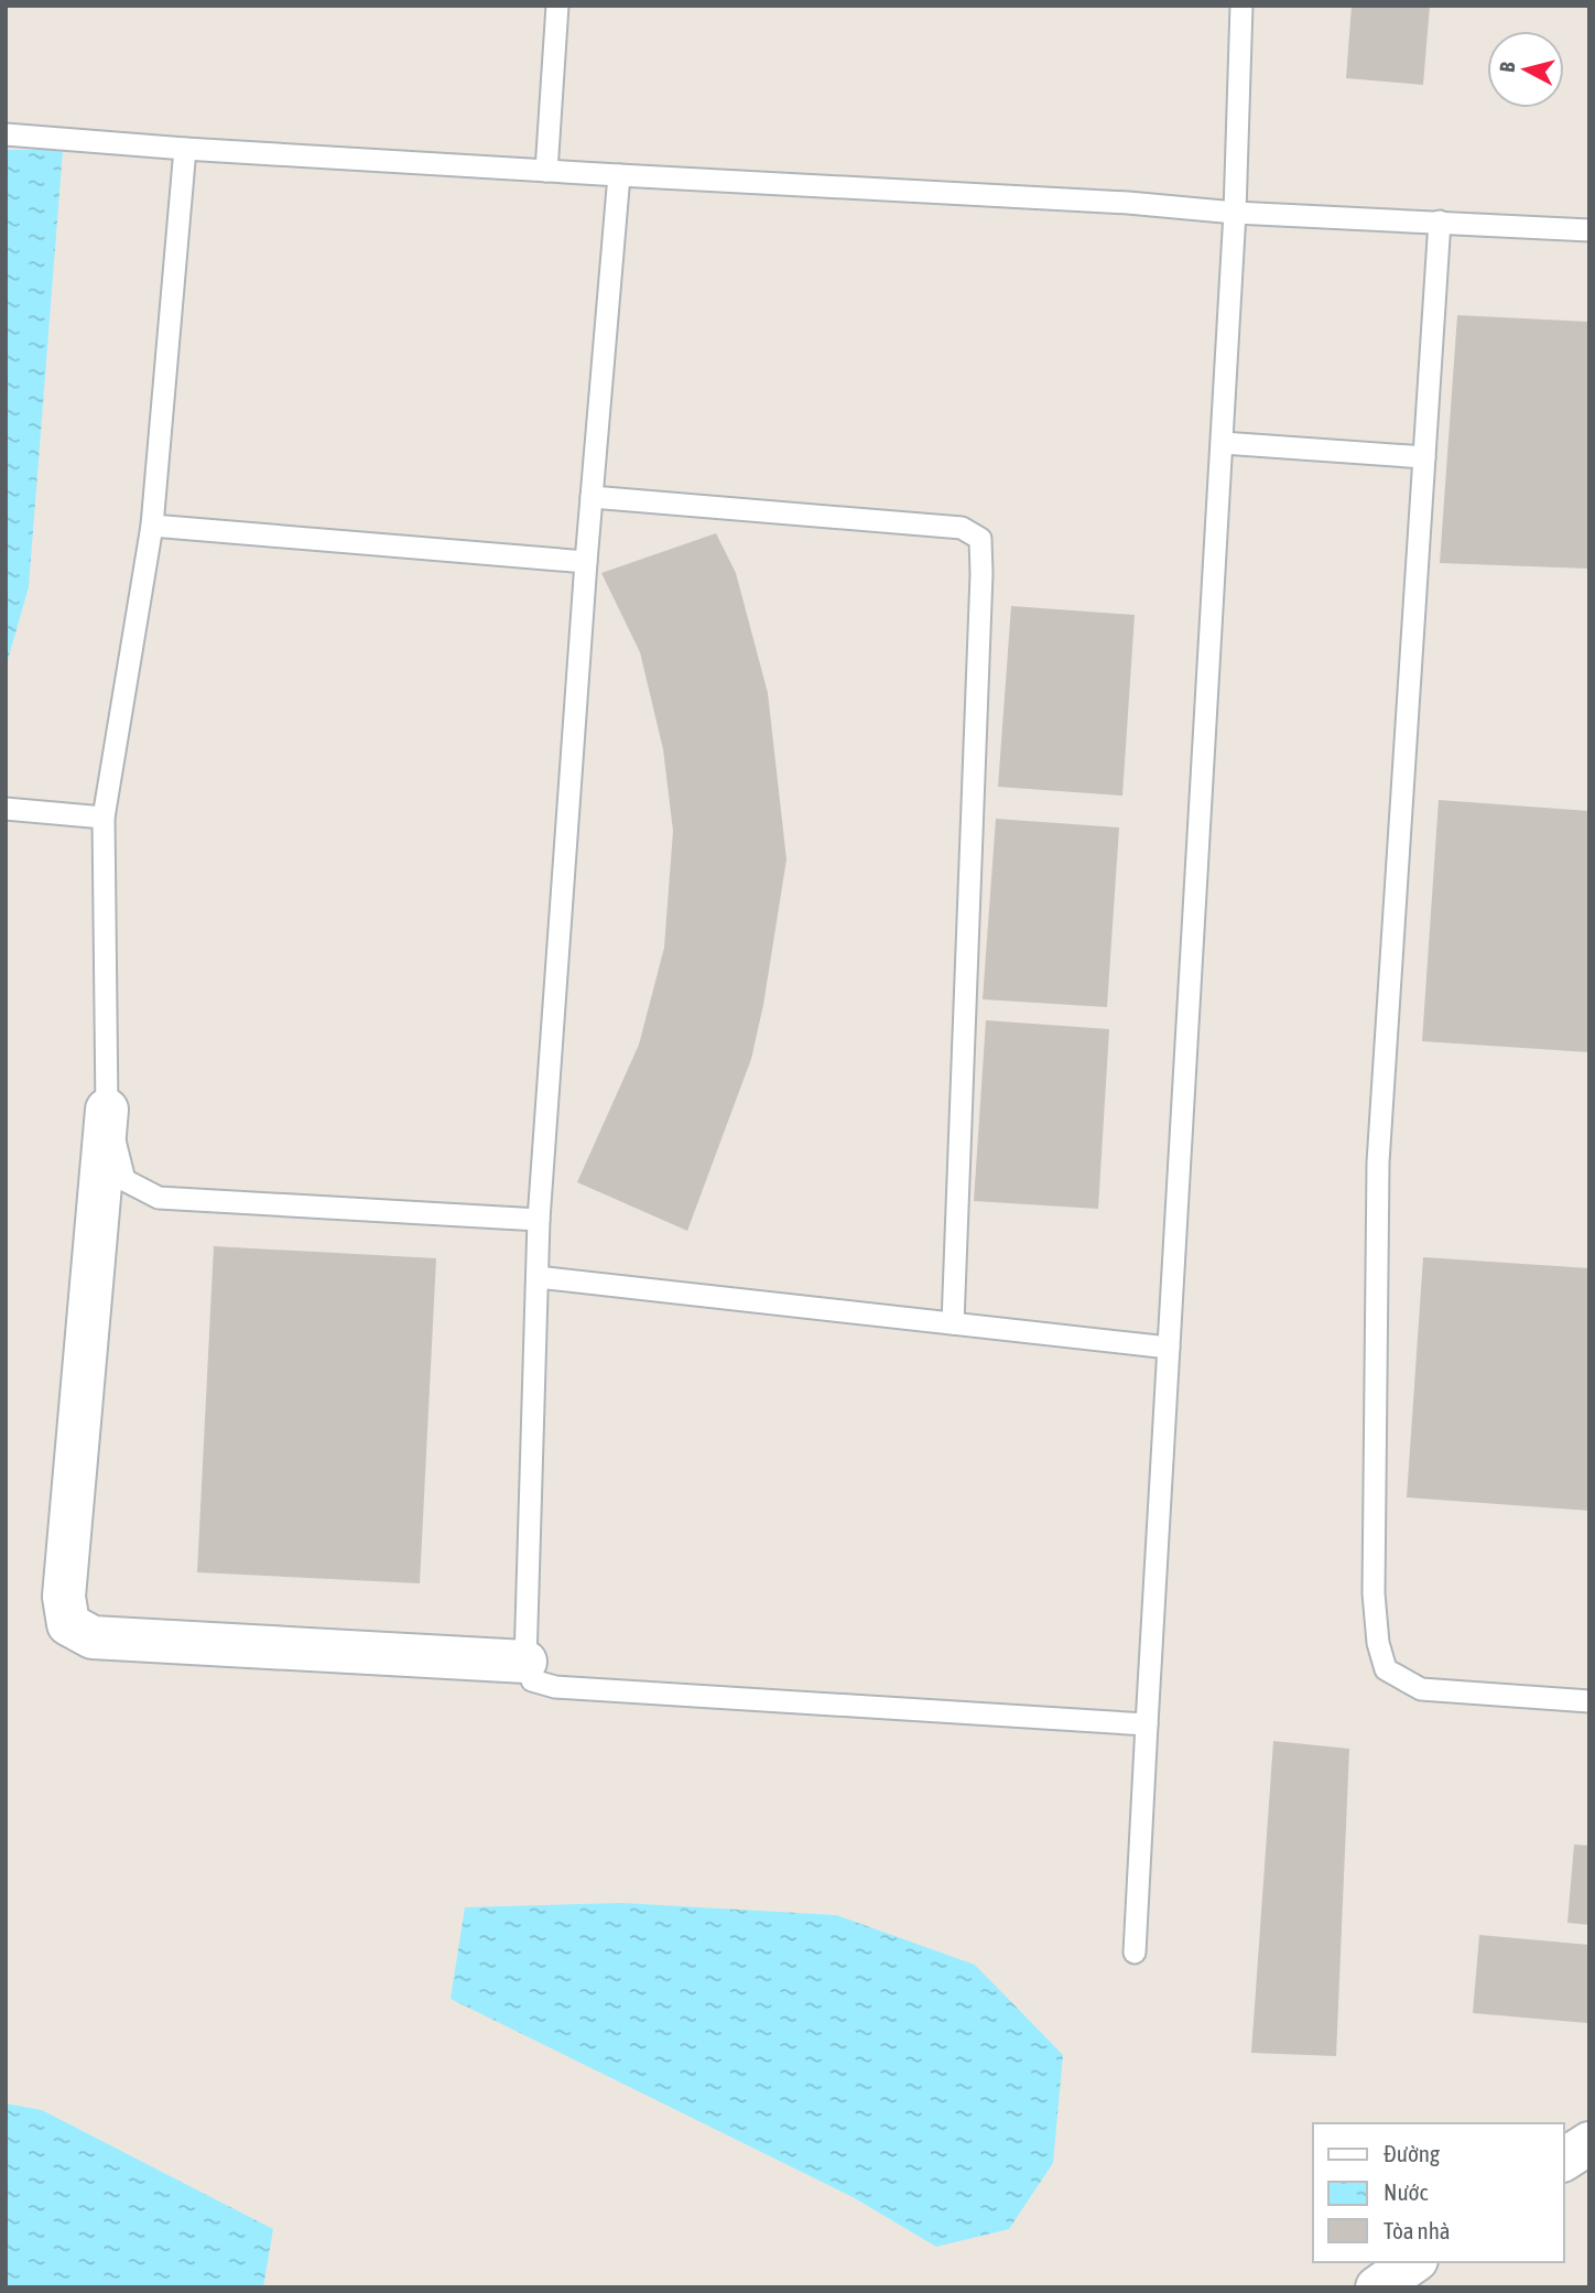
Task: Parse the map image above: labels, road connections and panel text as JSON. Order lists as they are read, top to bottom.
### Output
{
  "legend": ["Đường", "Nước", "Tòa nhà"],
  "north": "left"
}
